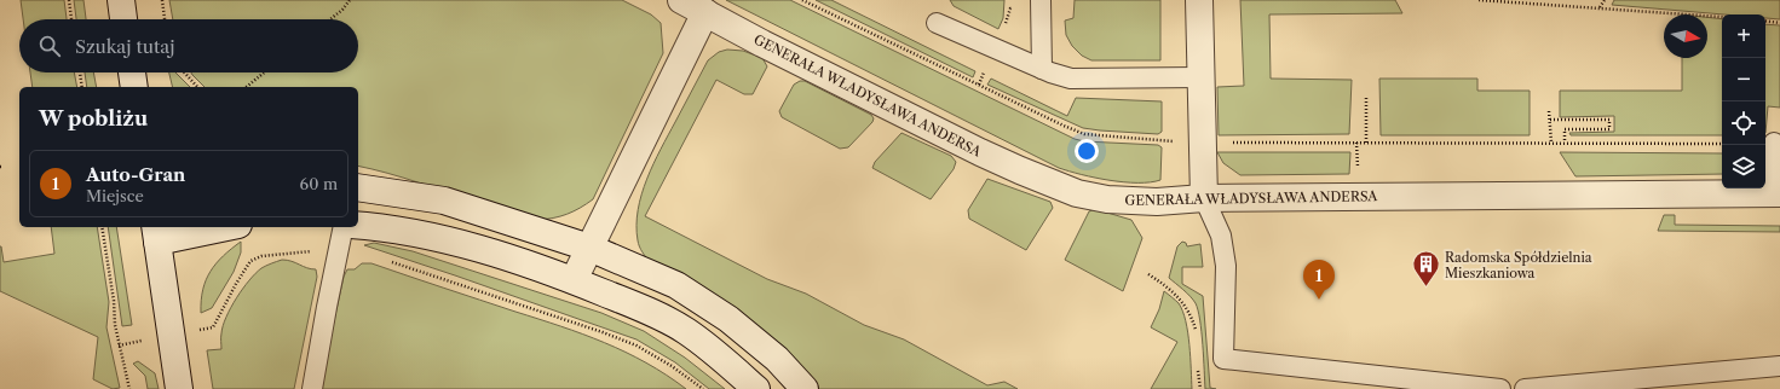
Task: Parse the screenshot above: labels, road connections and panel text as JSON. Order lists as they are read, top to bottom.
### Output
{
  "streets": {
    "street": ["GENERAŁA WŁADYSŁAWA ANDERSA"]
  },
  "places": {
    "building": ["Radomska Spółdzielnia Mieszkaniowa"]
  },
  "north": "right",
  "page": {
    "map_buttons": ["+", "−"],
    "search": "Szukaj tutaj",
    "heading": "W pobliżu",
    "list": [
      {
        "mark": "1",
        "name": "Auto-Gran",
        "note": "Miejsce",
        "value": "60 m"
      }
    ],
    "pins": "1"
  }
}
